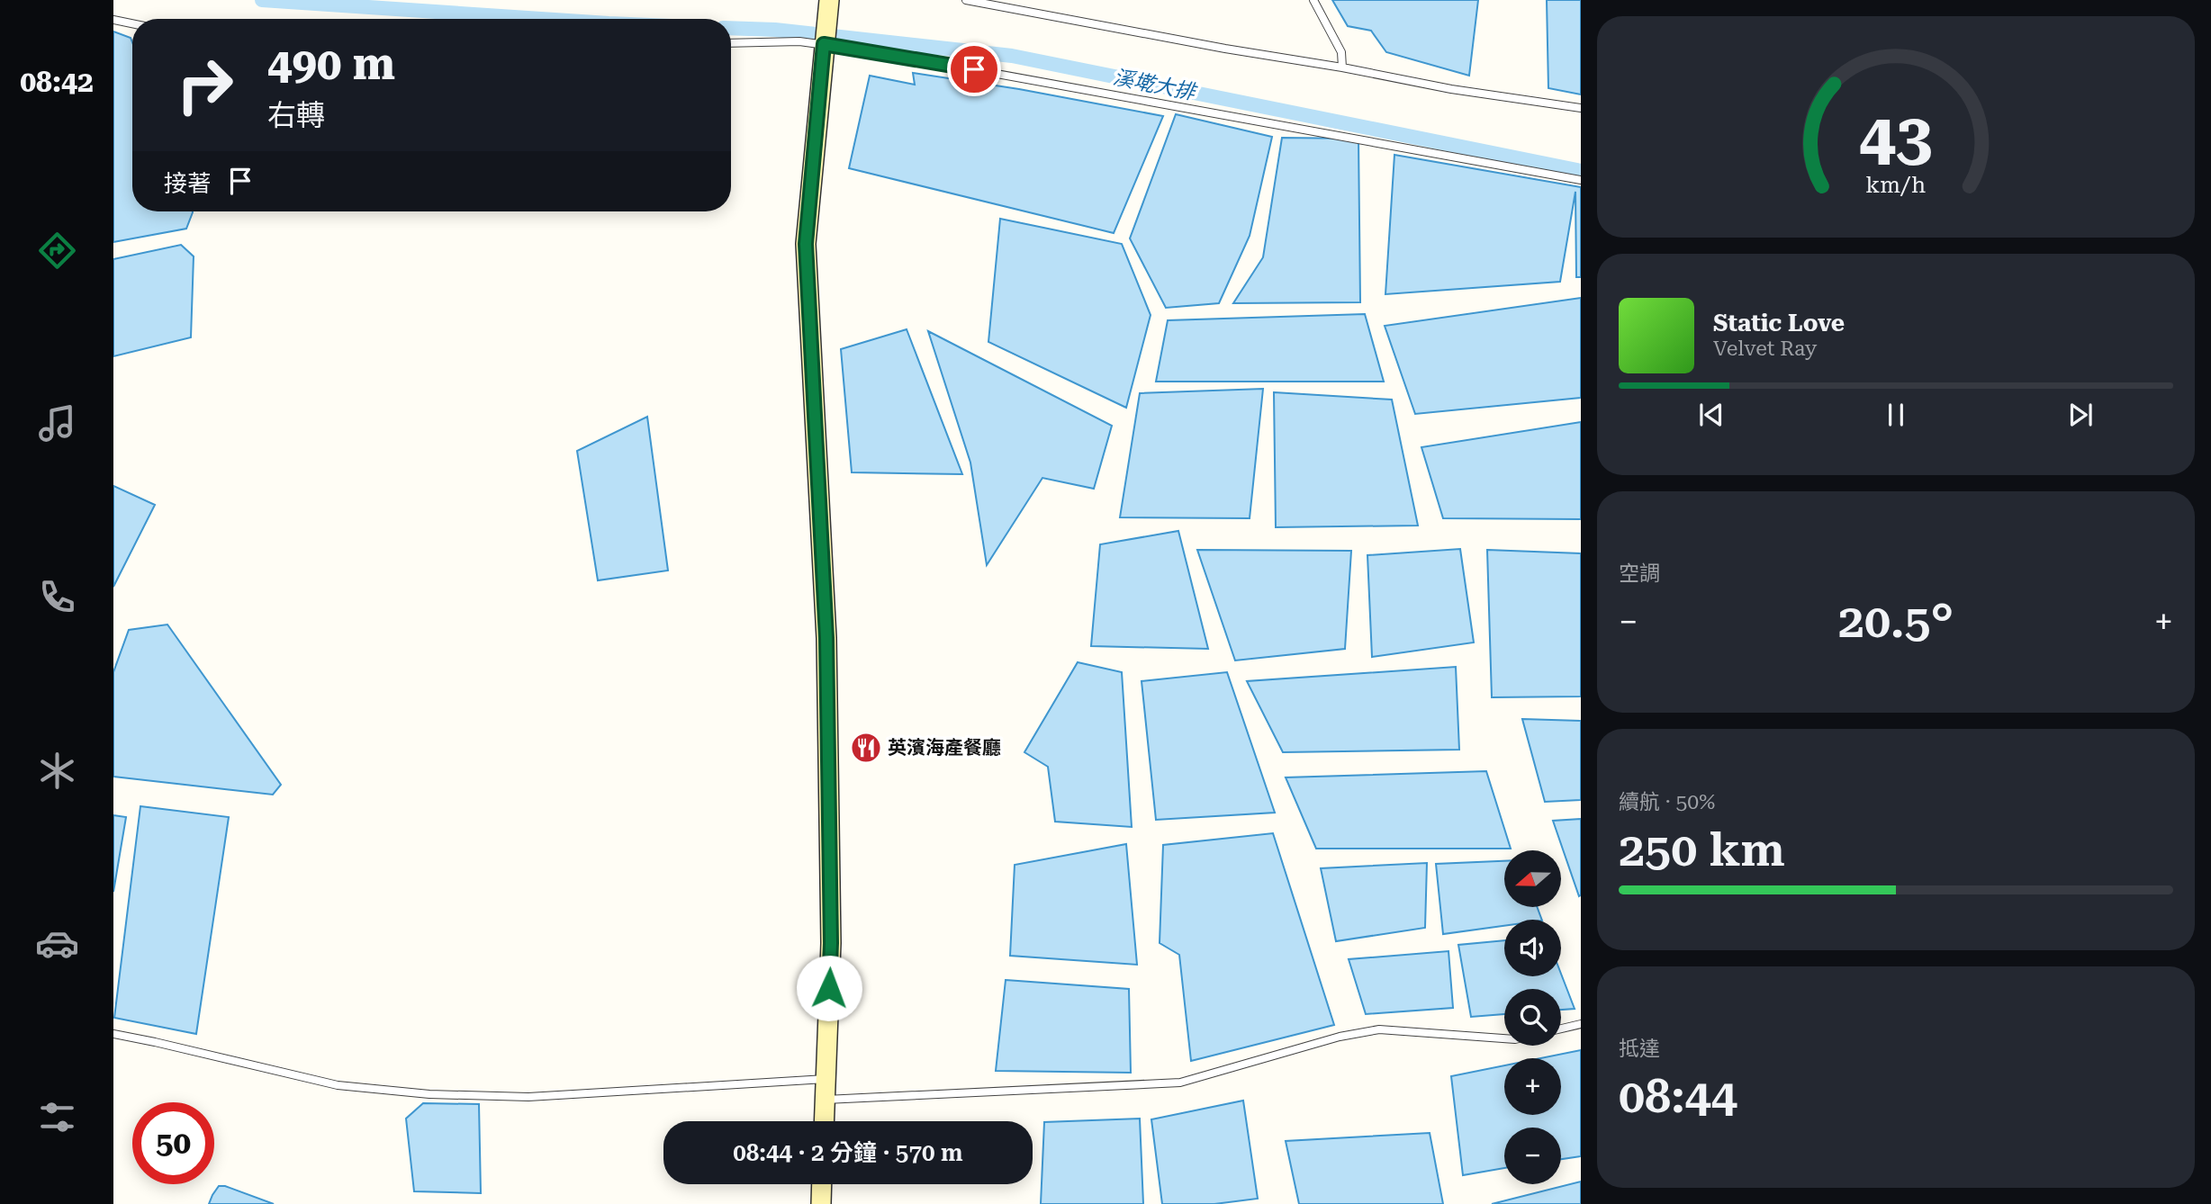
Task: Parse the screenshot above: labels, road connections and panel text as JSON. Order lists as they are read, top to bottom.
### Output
{
  "water": ["溪墘大排"],
  "places": {
    "restaurant": ["英濱海產餐廳"]
  },
  "north": "left",
  "page": {
    "tabs": "08:42",
    "turn": ["490 m", "右轉"],
    "then": "接著",
    "song": ["Static Love", "Velvet Ray"],
    "tile": [
      "空調",
      ["續航 · 50%", "250 km"],
      ["抵達", "08:44"]
    ],
    "heat": ["−", "20.5°", "+"],
    "map_buttons": ["+", "−"],
    "limit": "50",
    "trip": "08:44 · 2 分鐘 · 570 m",
    "gauge": ["43", "km/h"]
  }
}
